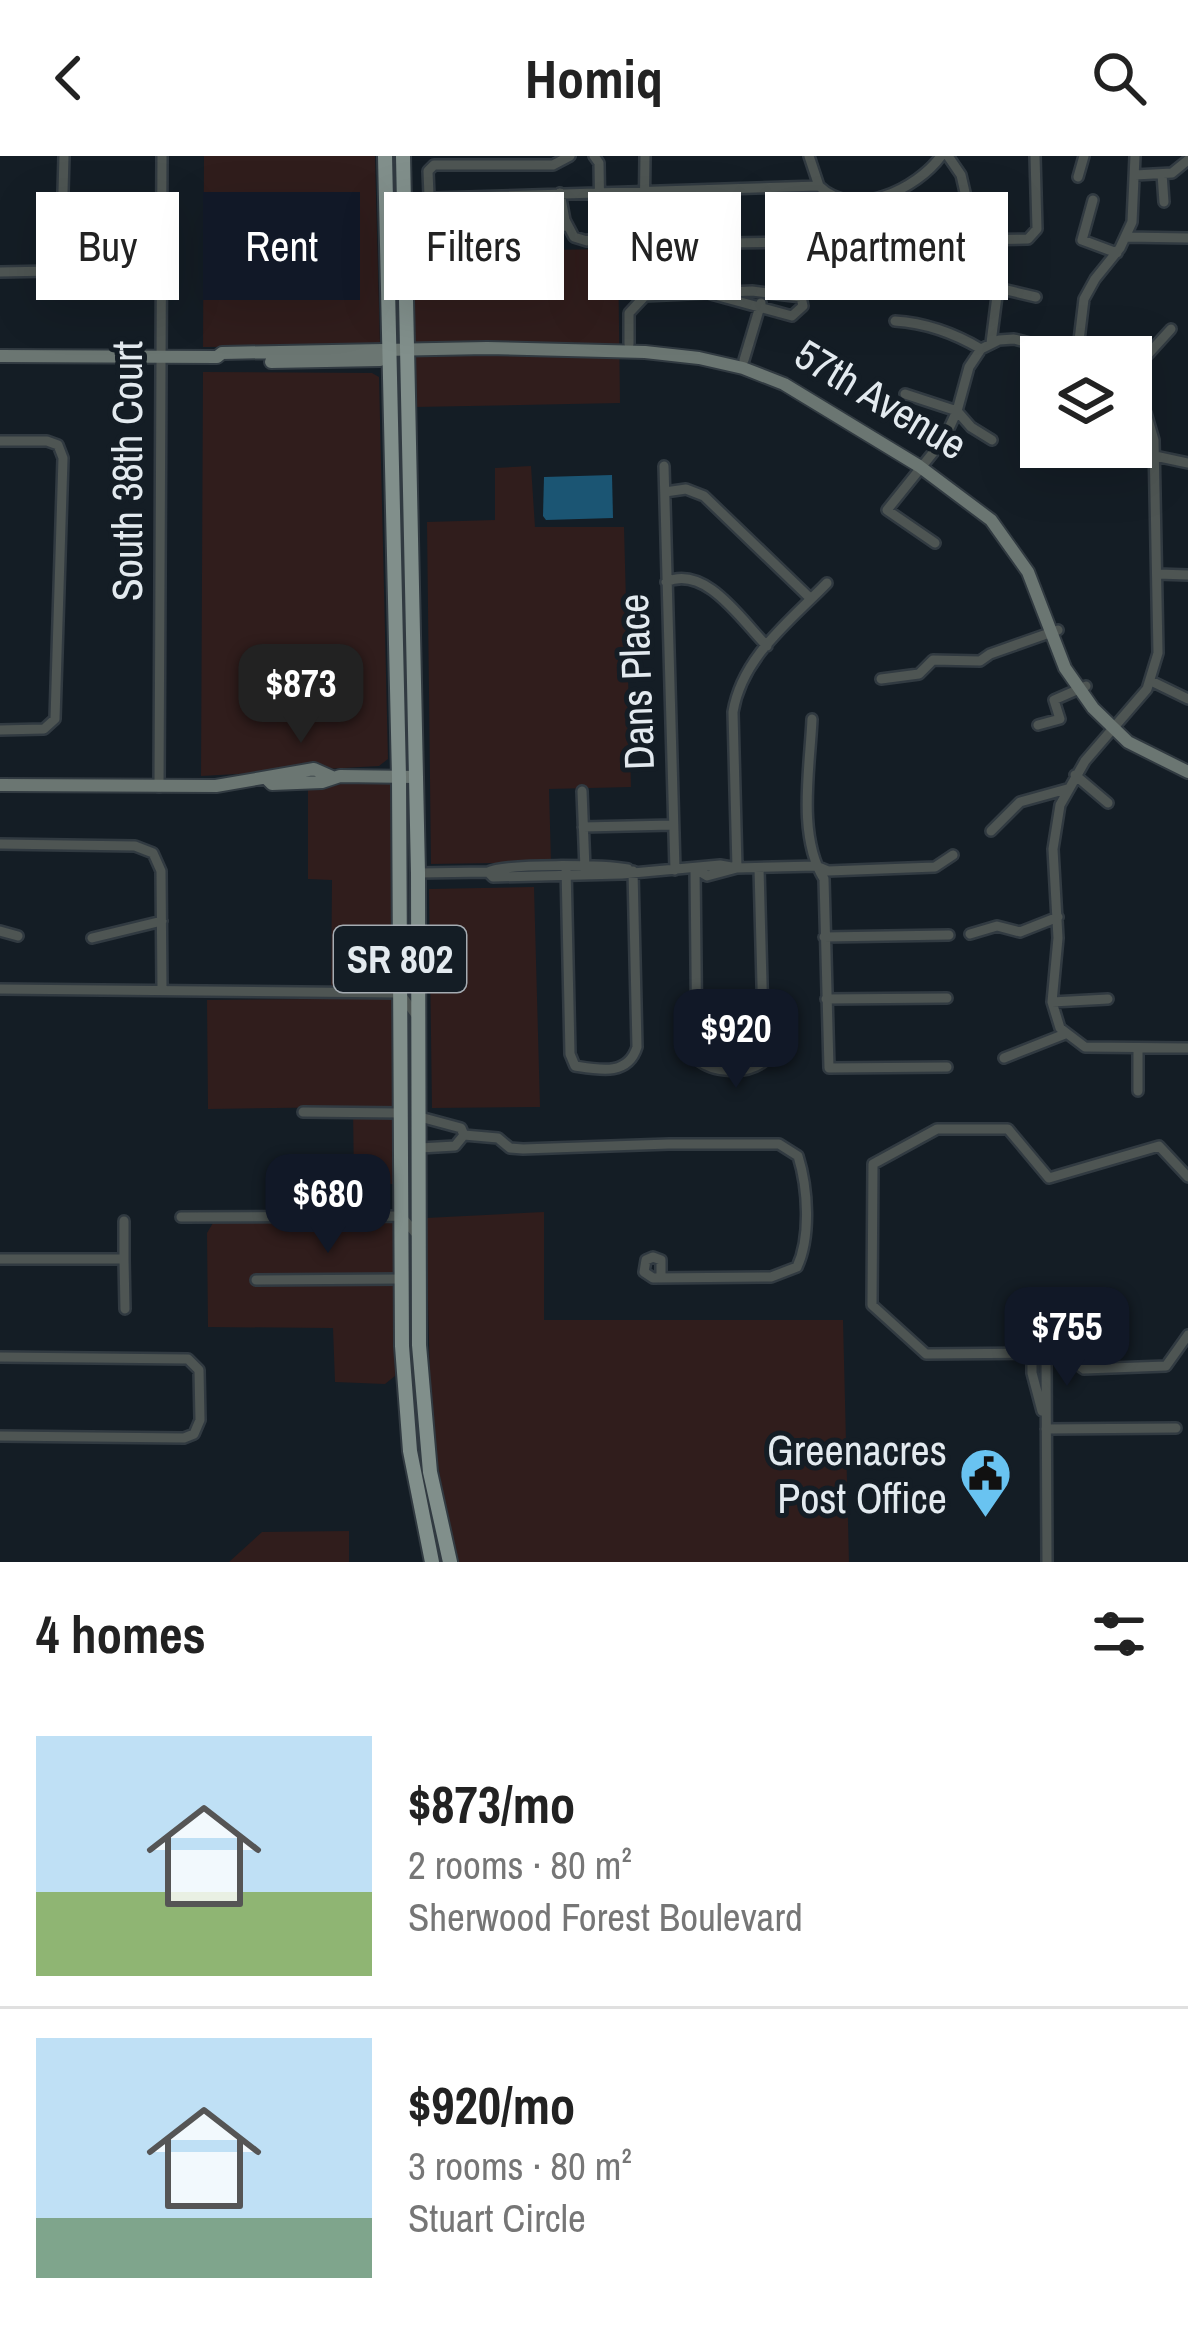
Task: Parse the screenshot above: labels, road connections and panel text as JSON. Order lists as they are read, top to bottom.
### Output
{
  "streets": {
    "main road": ["SR 802"],
    "street": ["57th Avenue", "South 38th Court", "Dans Place"]
  },
  "crossings": [
    ["57th Avenue", "South 38th Court"],
    ["57th Avenue", "SR 802"]
  ],
  "places": {
    "public building": ["Greenacres Post Office"]
  },
  "page": {
    "header": "Homiq",
    "chip": [
      "Buy",
      "Rent",
      "Filters",
      "New",
      "Apartment"
    ],
    "price": [
      "$873",
      "$920",
      "$680",
      "$755"
    ],
    "heading": "4 homes",
    "list": [
      {
        "name": "$873/mo",
        "note": "2 rooms · 80 m² · Sherwood Forest Boulevard"
      },
      {
        "name": "$920/mo",
        "note": "3 rooms · 80 m² · Stuart Circle"
      }
    ]
  }
}
